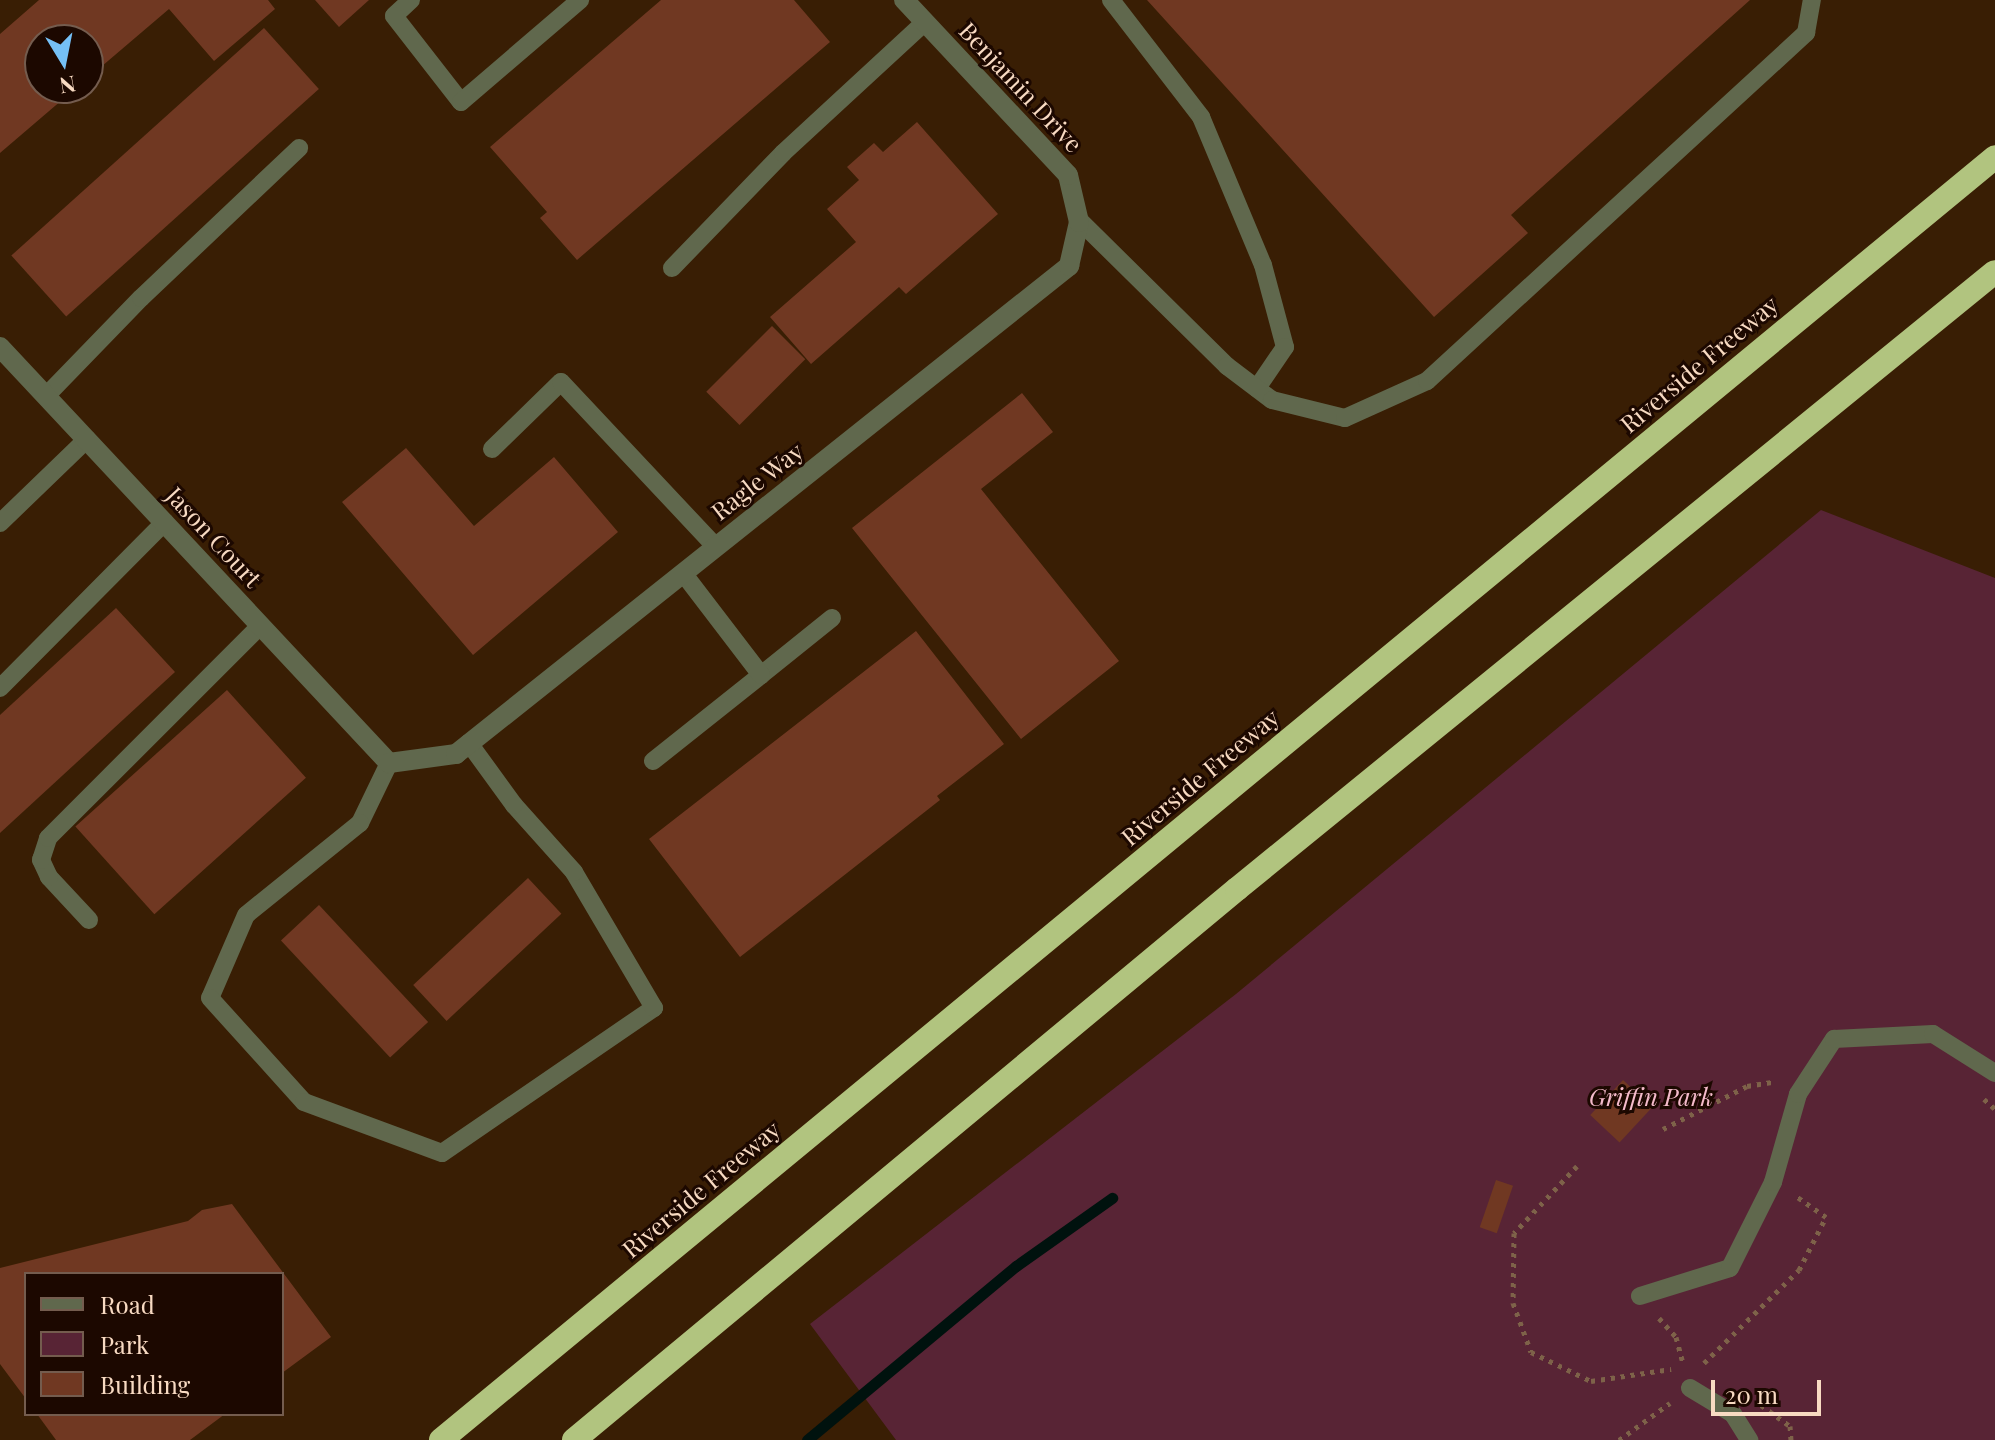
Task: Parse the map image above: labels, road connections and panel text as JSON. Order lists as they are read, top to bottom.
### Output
{
  "streets": {
    "highway": ["Riverside Freeway"],
    "street": ["Benjamin Drive", "Ragle Way", "Jason Court"]
  },
  "crossings": [
    ["Benjamin Drive", "Ragle Way"],
    ["Ragle Way", "Jason Court"]
  ],
  "parks": ["Griffin Park"],
  "legend": ["Road", "Park", "Building"],
  "scale_bar": "20 m",
  "north": "bottom"
}
